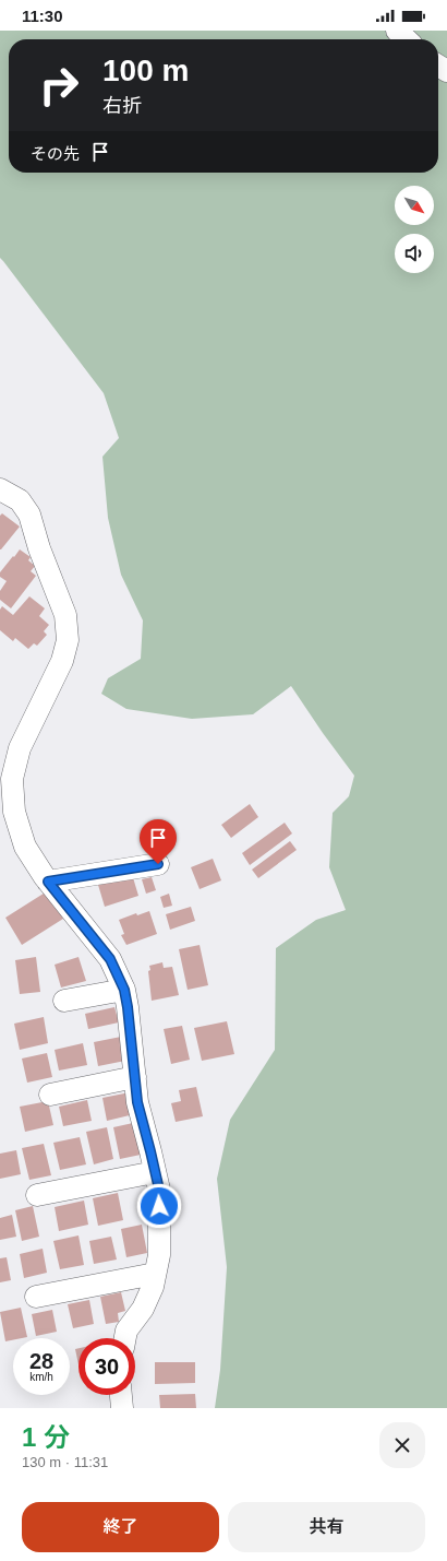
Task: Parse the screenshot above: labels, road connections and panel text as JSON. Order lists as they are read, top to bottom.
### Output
{
  "north": "bottom right",
  "page": {
    "status": "11:30",
    "turn": ["100 m", "右折"],
    "then": "その先",
    "speed": "28 km/h",
    "limit": "30",
    "heading": ["1 分", "130 m · 11:31"],
    "buttons": ["終了", "共有"]
  }
}
